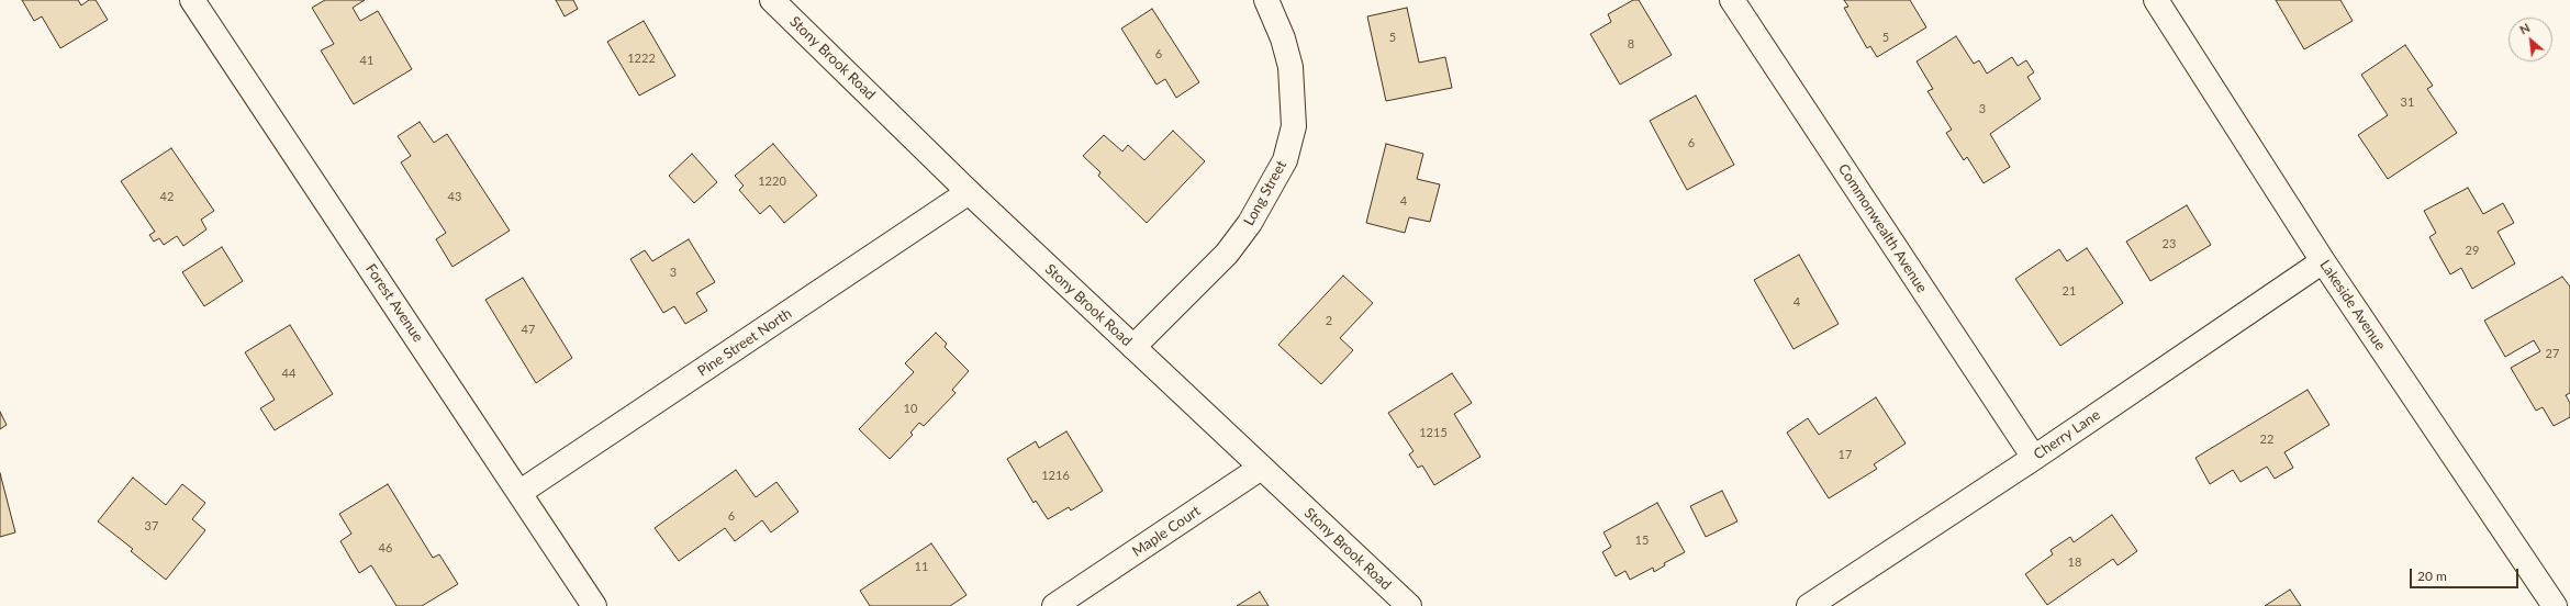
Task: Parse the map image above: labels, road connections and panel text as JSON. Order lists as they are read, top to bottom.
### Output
{
  "streets": {
    "street": [
      "Stony Brook Road",
      "Long Street",
      "Commonwealth Avenue",
      "Forest Avenue",
      "Lakeside Avenue",
      "Pine Street North",
      "Cherry Lane",
      "Maple Court"
    ]
  },
  "crossings": [
    ["Stony Brook Road", "Long Street"],
    ["Stony Brook Road", "Pine Street North"],
    ["Stony Brook Road", "Maple Court"],
    ["Commonwealth Avenue", "Cherry Lane"],
    ["Forest Avenue", "Pine Street North"],
    ["Lakeside Avenue", "Cherry Lane"]
  ],
  "house_numbers": [
    "5",
    "5",
    "8",
    "6",
    "1222",
    "41",
    "31",
    "3",
    "6",
    "1220",
    "42",
    "43",
    "4",
    "23",
    "29",
    "3",
    "21",
    "4",
    "2",
    "47",
    "27",
    "44",
    "10",
    "1215",
    "22",
    "17",
    "1216",
    "6",
    "37",
    "15",
    "46",
    "18",
    "11"
  ],
  "scale_bar": "20 m",
  "north": "top left"
}
